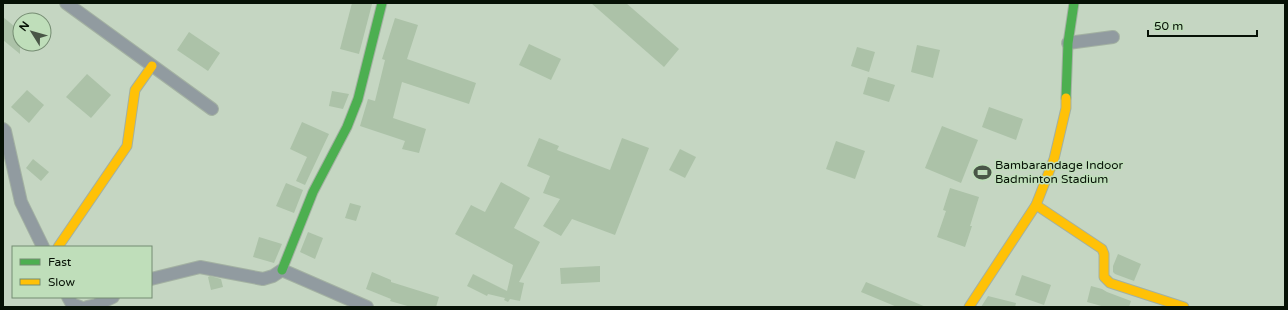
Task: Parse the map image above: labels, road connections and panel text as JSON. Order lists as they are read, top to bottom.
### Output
{
  "places": {
    "sports": ["Bambarandage Indoor Badminton Stadium"]
  },
  "legend": ["Fast", "Slow"],
  "scale_bar": "50 m",
  "north": "top left"
}
